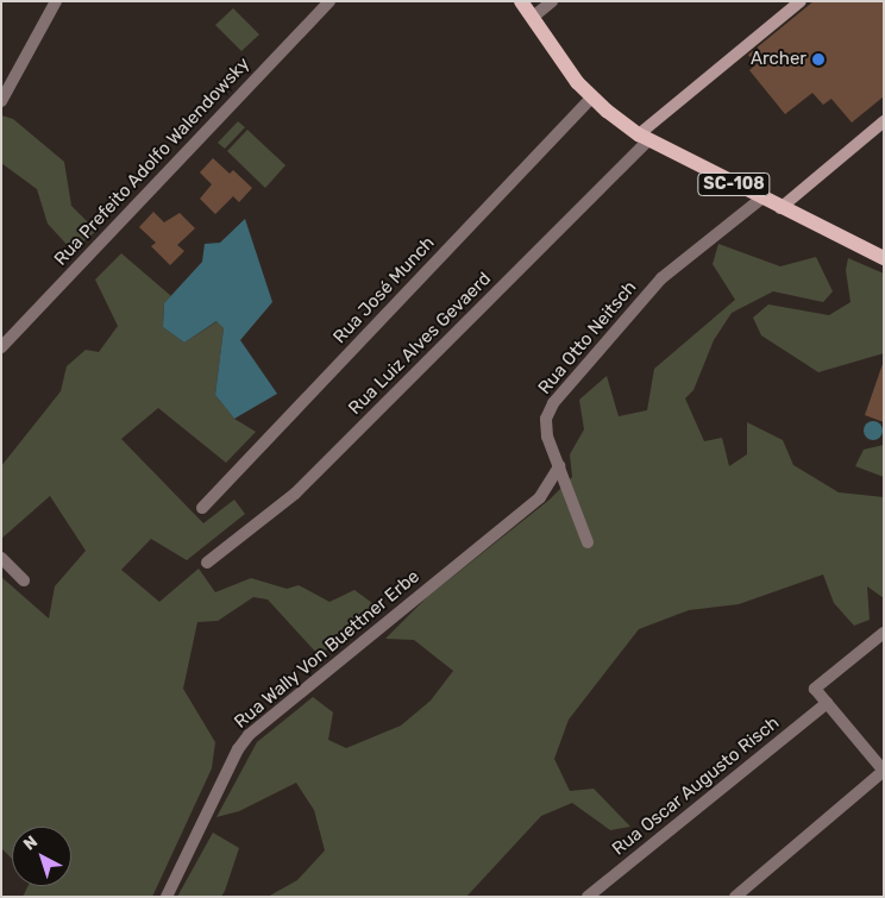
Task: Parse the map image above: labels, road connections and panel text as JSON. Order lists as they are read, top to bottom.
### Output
{
  "streets": {
    "main road": ["SC-108"],
    "street": [
      "Rua Prefeito Adolfo Walendowsky",
      "Rua José Munch",
      "Rua Otto Neitsch",
      "Rua Luiz Alves Gevaerd",
      "Rua Wally Von Buettner Erbe",
      "Rua Oscar Augusto Risch"
    ]
  },
  "crossings": [
    ["SC-108", "Rua José Munch"],
    ["SC-108", "Rua Otto Neitsch"],
    ["SC-108", "Rua Luiz Alves Gevaerd"],
    ["Rua Otto Neitsch", "Rua Wally Von Buettner Erbe"]
  ],
  "places": ["Archer"],
  "north": "top left"
}
